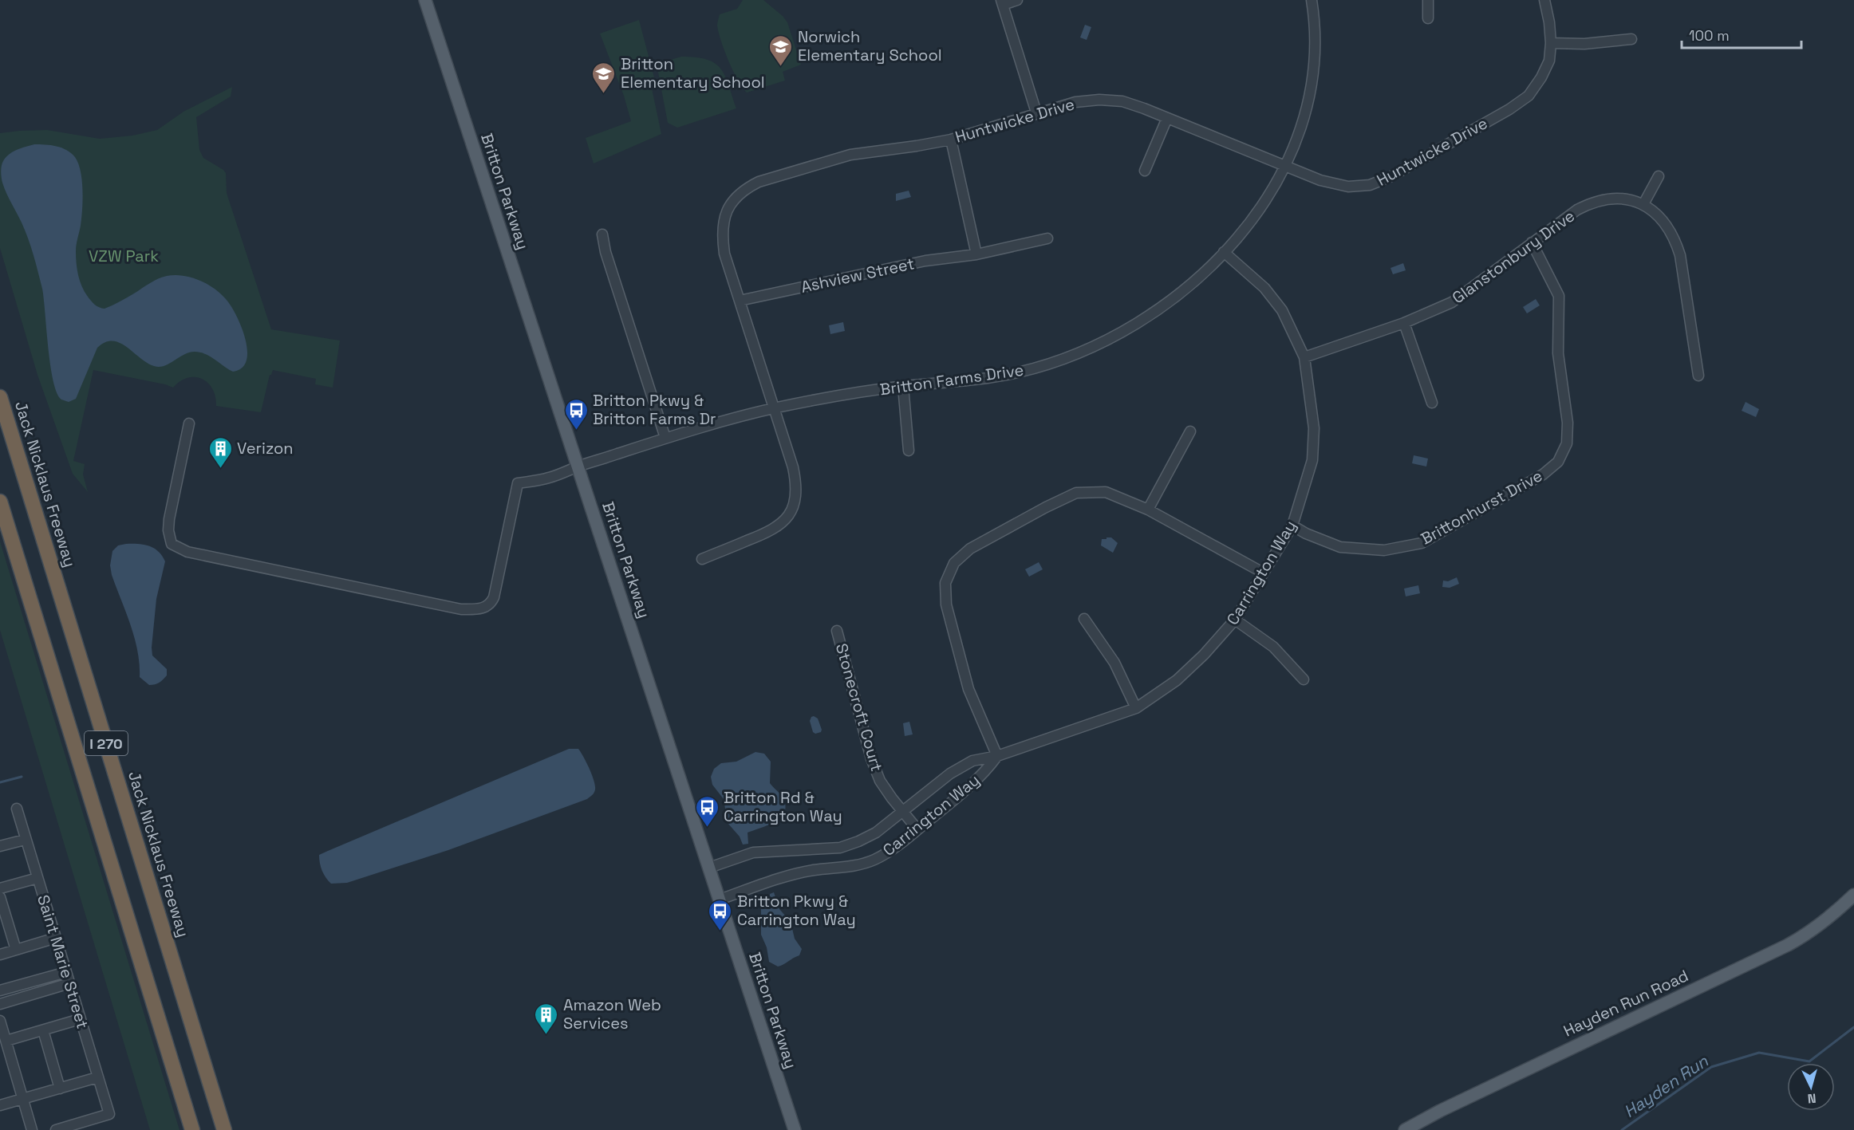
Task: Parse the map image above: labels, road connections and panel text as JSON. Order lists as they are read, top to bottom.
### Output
{
  "streets": {
    "highway": ["Jack Nicklaus Freeway", "I 270"],
    "main road": ["Britton Parkway", "Hayden Run Road"],
    "street": [
      "Huntwicke Drive",
      "Glanstonbury Drive",
      "Ashview Street",
      "Britton Farms Drive",
      "Brittonhurst Drive",
      "Carrington Way",
      "Stonecroft Court",
      "Saint Marie Street"
    ]
  },
  "crossings": [
    ["Huntwicke Drive", "Ashview Street"],
    ["Huntwicke Drive", "Britton Farms Drive"],
    ["Britton Parkway", "Britton Farms Drive"],
    ["Britton Parkway", "Carrington Way"],
    ["Glanstonbury Drive", "Brittonhurst Drive"],
    ["Glanstonbury Drive", "Carrington Way"],
    ["Britton Farms Drive", "Carrington Way"],
    ["Brittonhurst Drive", "Carrington Way"],
    ["Carrington Way", "Stonecroft Court"]
  ],
  "water": ["Hayden Run"],
  "parks": ["VZW Park"],
  "places": {
    "school or university": ["Norwich Elementary School", "Britton Elementary School"],
    "bus stop": ["Britton Pkwy & Britton Farms Dr", "Britton Rd & Carrington Way", "Britton Pkwy & Carrington Way"],
    "building": ["Verizon", "Amazon Web Services"]
  },
  "scale_bar": "100 m",
  "north": "bottom"
}
